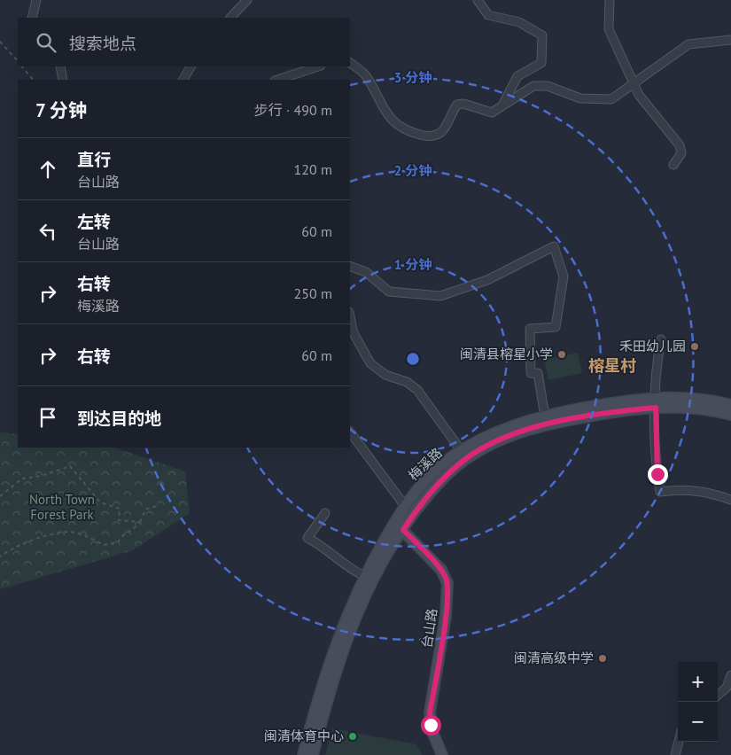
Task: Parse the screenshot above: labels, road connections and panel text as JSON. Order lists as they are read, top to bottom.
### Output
{
  "streets": {
    "main road": ["梅溪路", "台山路"]
  },
  "crossings": [
    ["梅溪路", "台山路"]
  ],
  "districts": ["榕星村"],
  "parks": ["North Town Forest Park"],
  "places": [
    "禾田幼儿园",
    "闽清县榕星小学",
    "闽清高级中学",
    "闽清体育中心"
  ],
  "page": {
    "search": "搜索地点",
    "heading": ["7 分钟", "步行 · 490 m"],
    "list": [
      ["直行", "台山路", "120 m"],
      ["左转", "台山路", "60 m"],
      ["右转", "梅溪路", "250 m"],
      ["右转", "60 m"],
      "到达目的地"
    ],
    "map_buttons": ["+", "−"]
  },
  "rings": ["3 分钟", "2 分钟", "1 分钟"]
}
